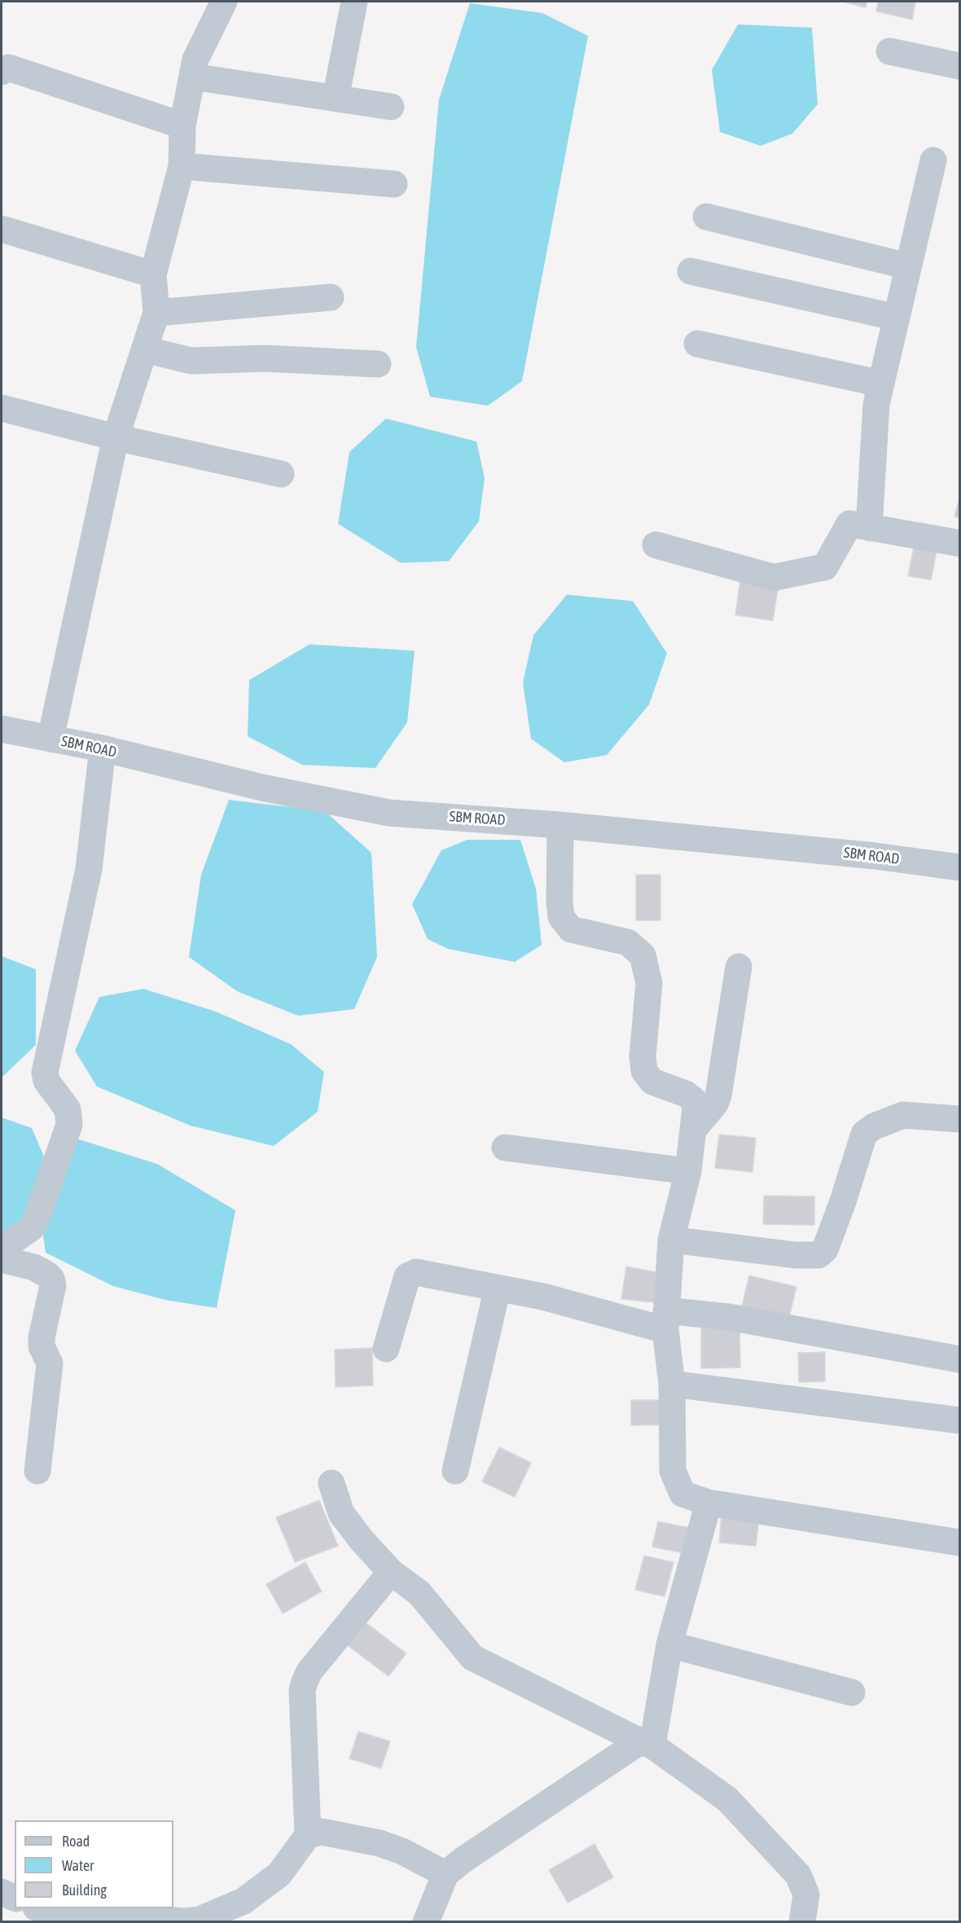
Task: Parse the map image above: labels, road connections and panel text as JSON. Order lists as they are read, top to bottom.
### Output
{
  "streets": {
    "street": ["SBM ROAD"]
  },
  "legend": ["Road", "Water", "Building"]
}
